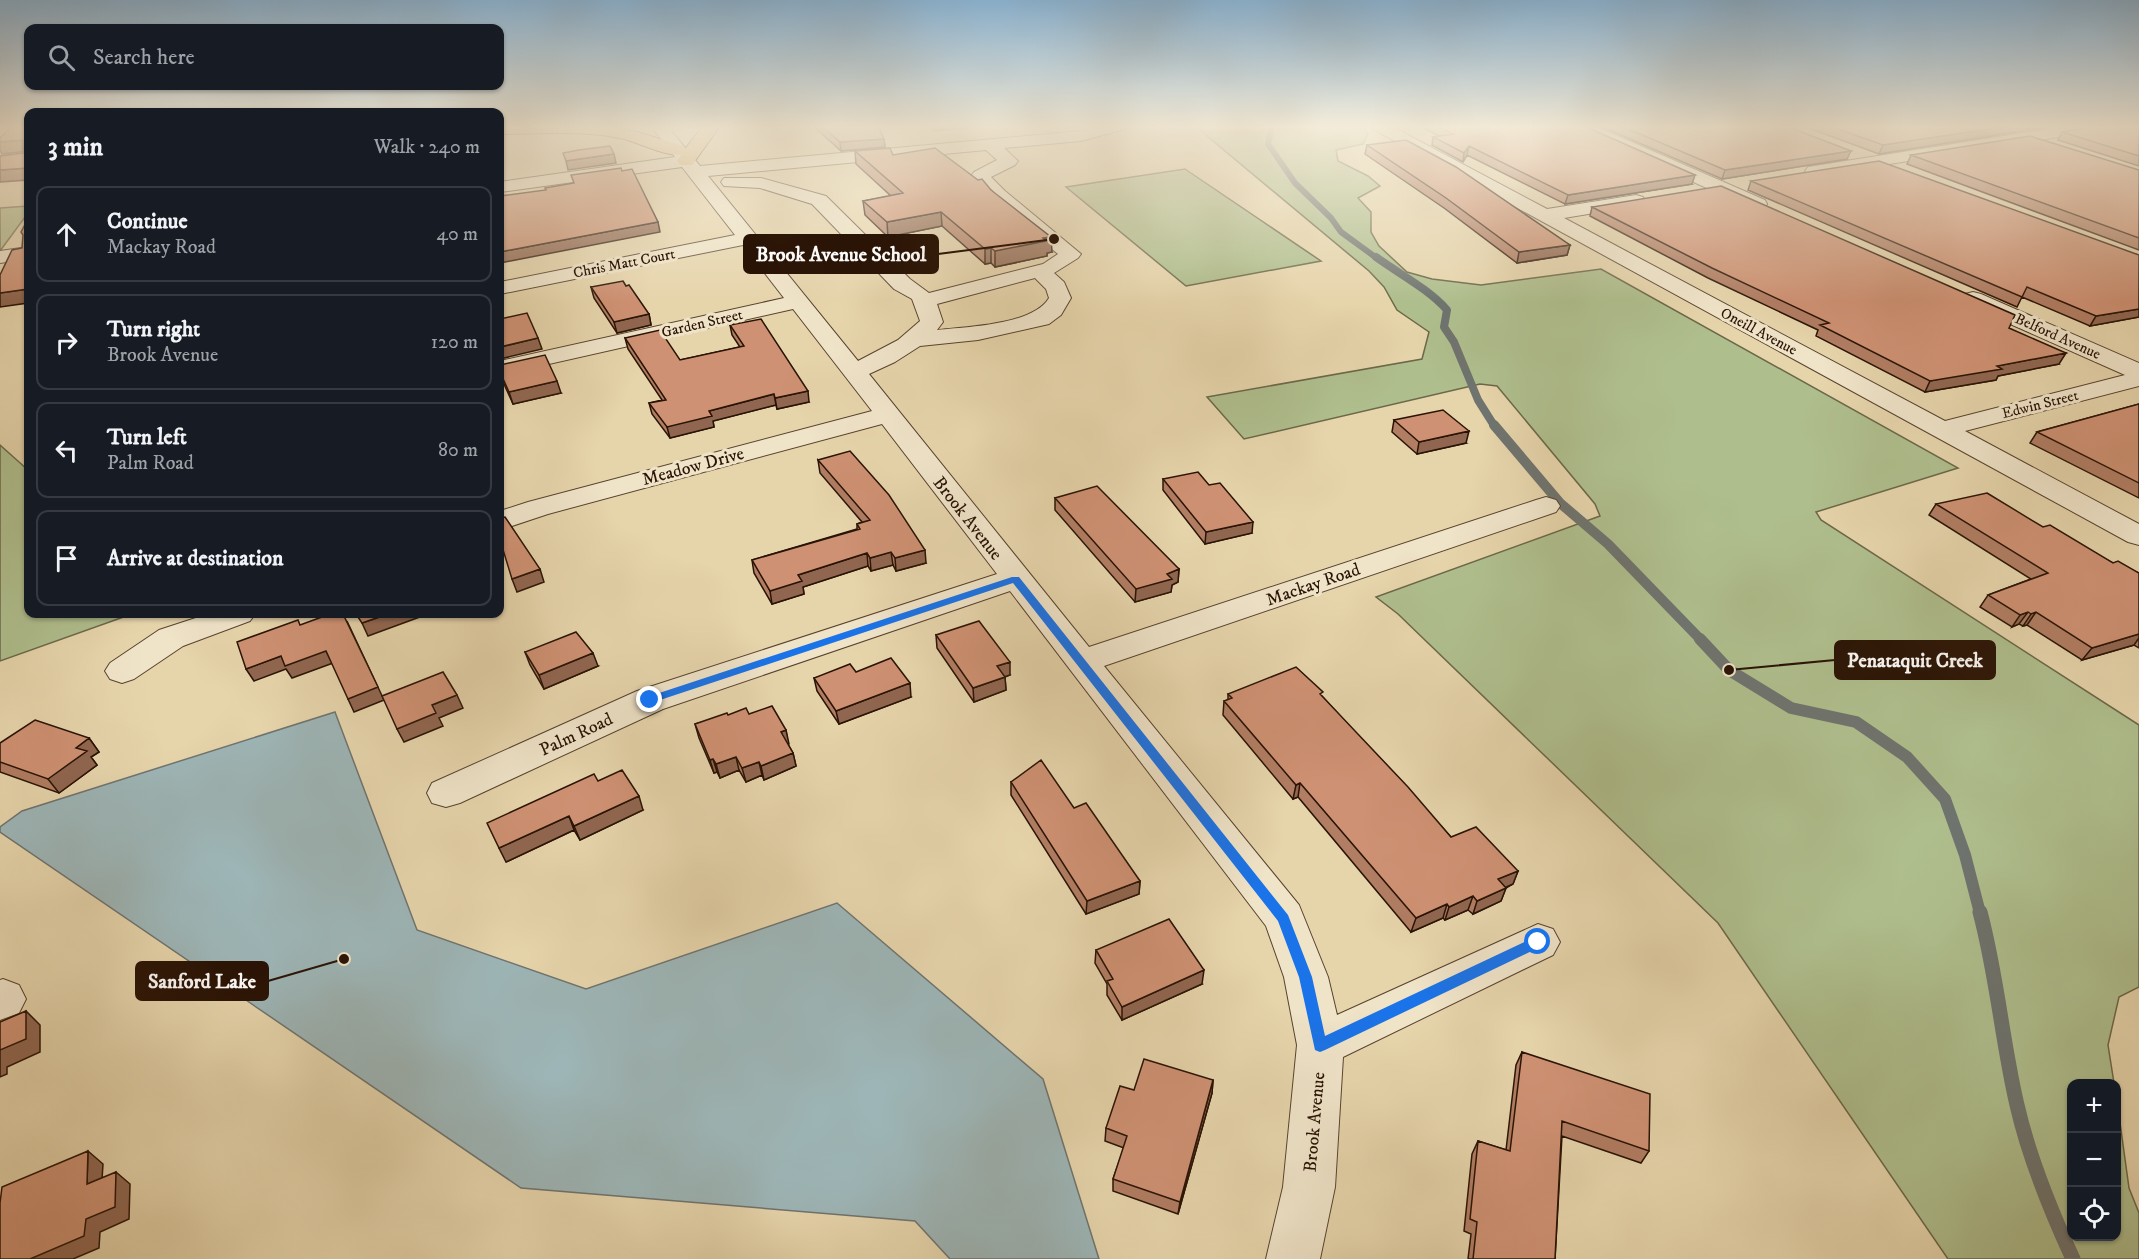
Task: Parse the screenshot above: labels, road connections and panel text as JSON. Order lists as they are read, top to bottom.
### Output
{
  "streets": {
    "street": [
      "Chris Matt Court",
      "Garden Street",
      "Oneill Avenue",
      "Belford Avenue",
      "Edwin Street",
      "Meadow Drive",
      "Brook Avenue",
      "Mackay Road",
      "Palm Road"
    ]
  },
  "crossings": [
    ["Chris Matt Court", "Brook Avenue"],
    ["Garden Street", "Brook Avenue"],
    ["Oneill Avenue", "Edwin Street"],
    ["Meadow Drive", "Brook Avenue"],
    ["Brook Avenue", "Mackay Road"],
    ["Brook Avenue", "Palm Road"]
  ],
  "places": ["Brook Avenue School", "Penataquit Creek", "Sanford Lake"],
  "page": {
    "search": "Search here",
    "heading": ["3 min", "Walk · 240 m"],
    "list": [
      ["Continue", "Mackay Road", "40 m"],
      ["Turn right", "Brook Avenue", "120 m"],
      ["Turn left", "Palm Road", "80 m"],
      "Arrive at destination"
    ],
    "map_buttons": ["+", "−"]
  }
}
